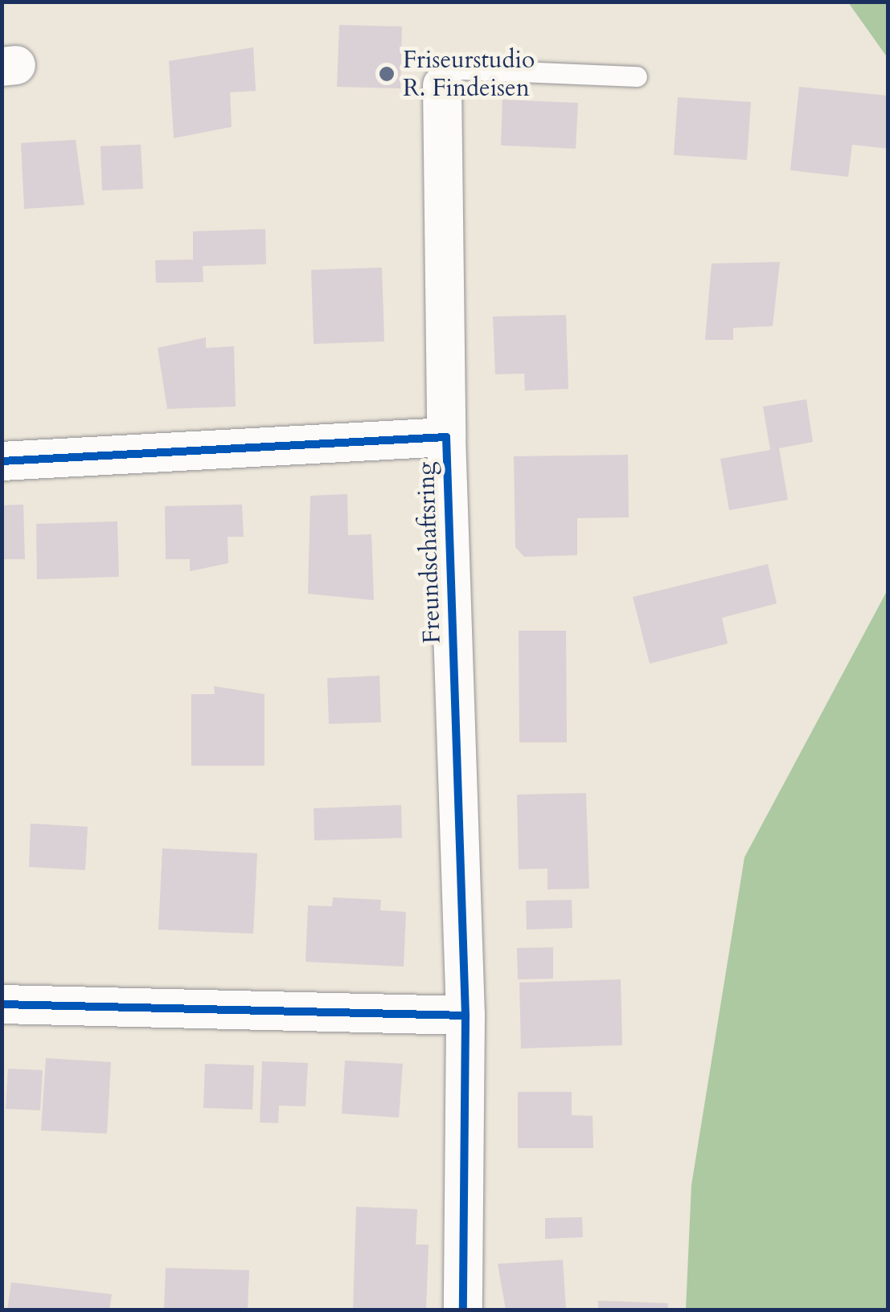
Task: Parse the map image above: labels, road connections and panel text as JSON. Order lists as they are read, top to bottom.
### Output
{
  "streets": {
    "street": ["Freundschaftsring"]
  },
  "places": ["Friseurstudio R. Findeisen"]
}
